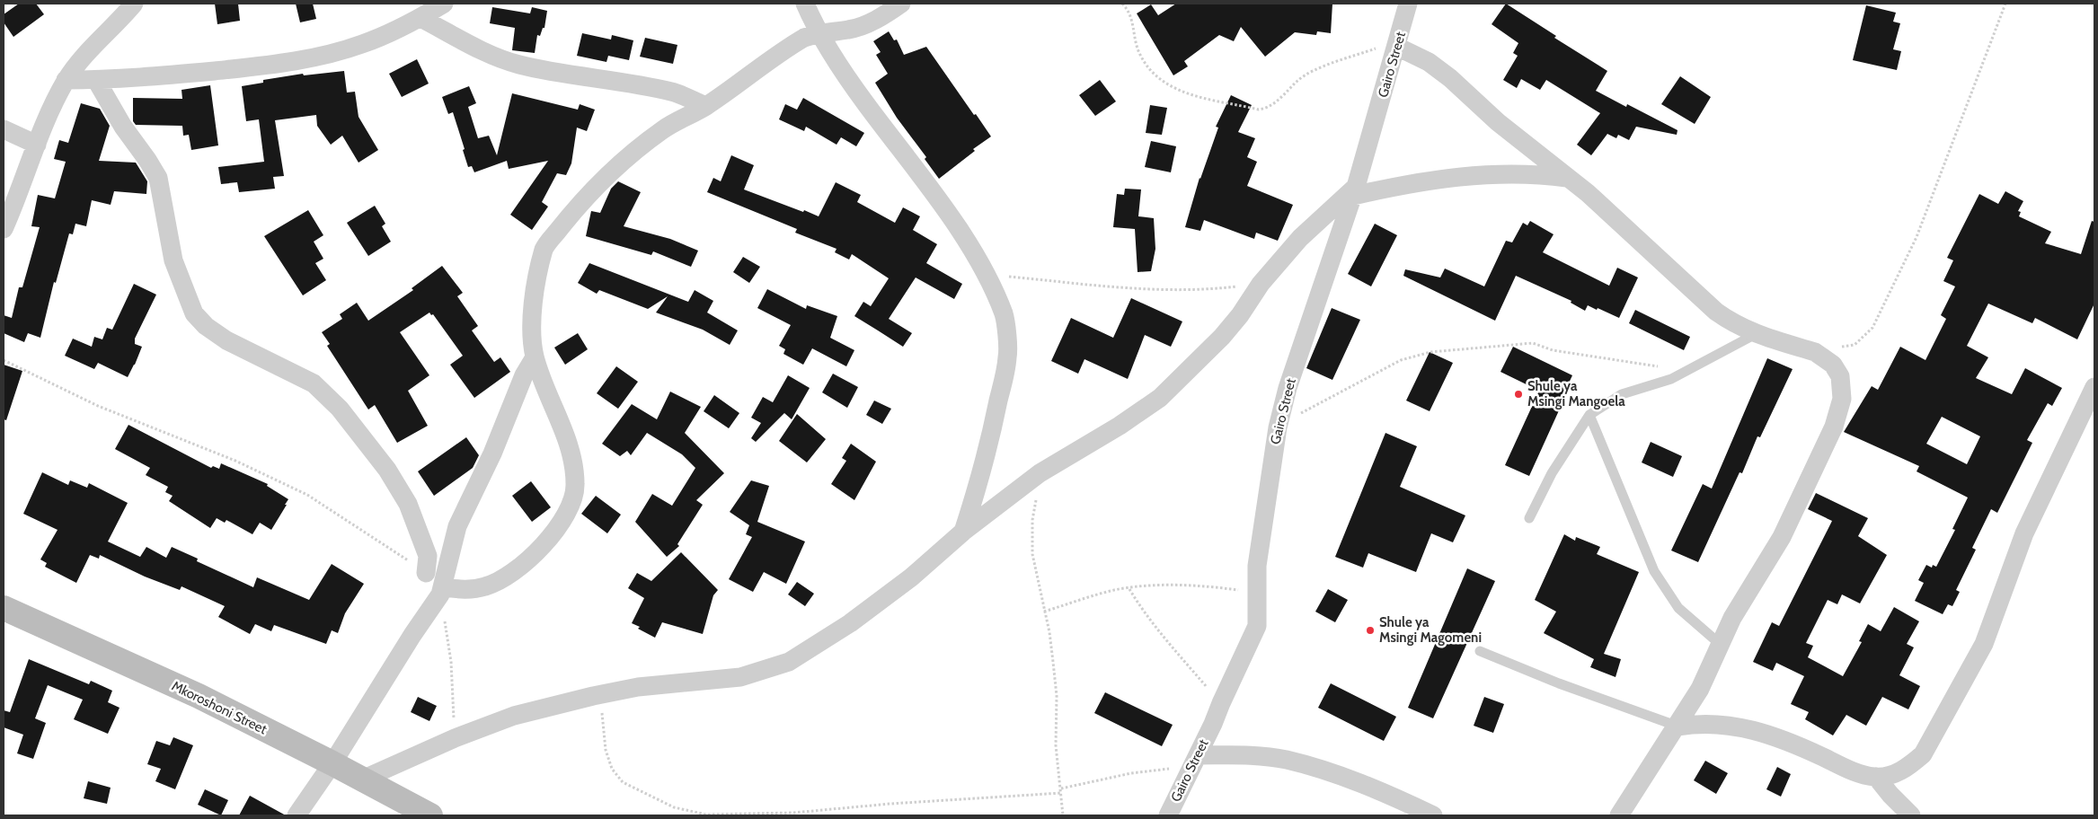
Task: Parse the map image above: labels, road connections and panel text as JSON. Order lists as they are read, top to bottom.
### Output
{
  "streets": {
    "street": ["Gairo Street", "Mkoroshoni Street"]
  },
  "places": ["Shule ya Msingi Mangoela", "Shule ya Msingi Magomeni"]
}
